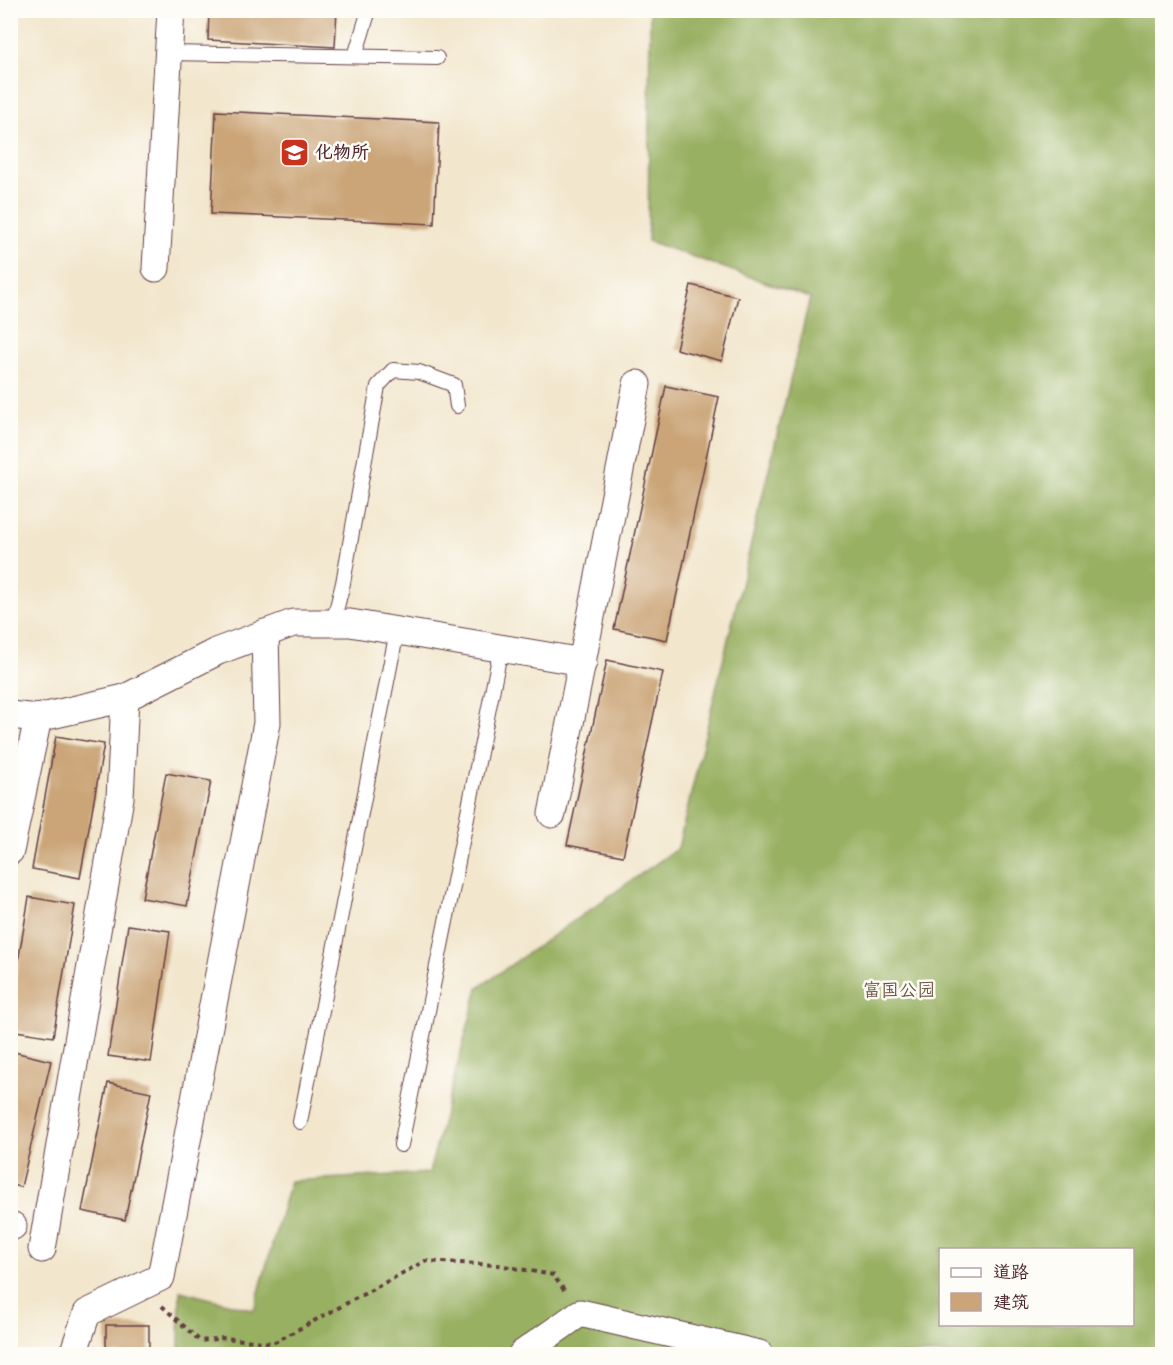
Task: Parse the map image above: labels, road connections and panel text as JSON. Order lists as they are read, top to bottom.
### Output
{
  "parks": ["富国公园"],
  "places": {
    "school or university": ["化物所"]
  },
  "legend": ["道路", "建筑"]
}
